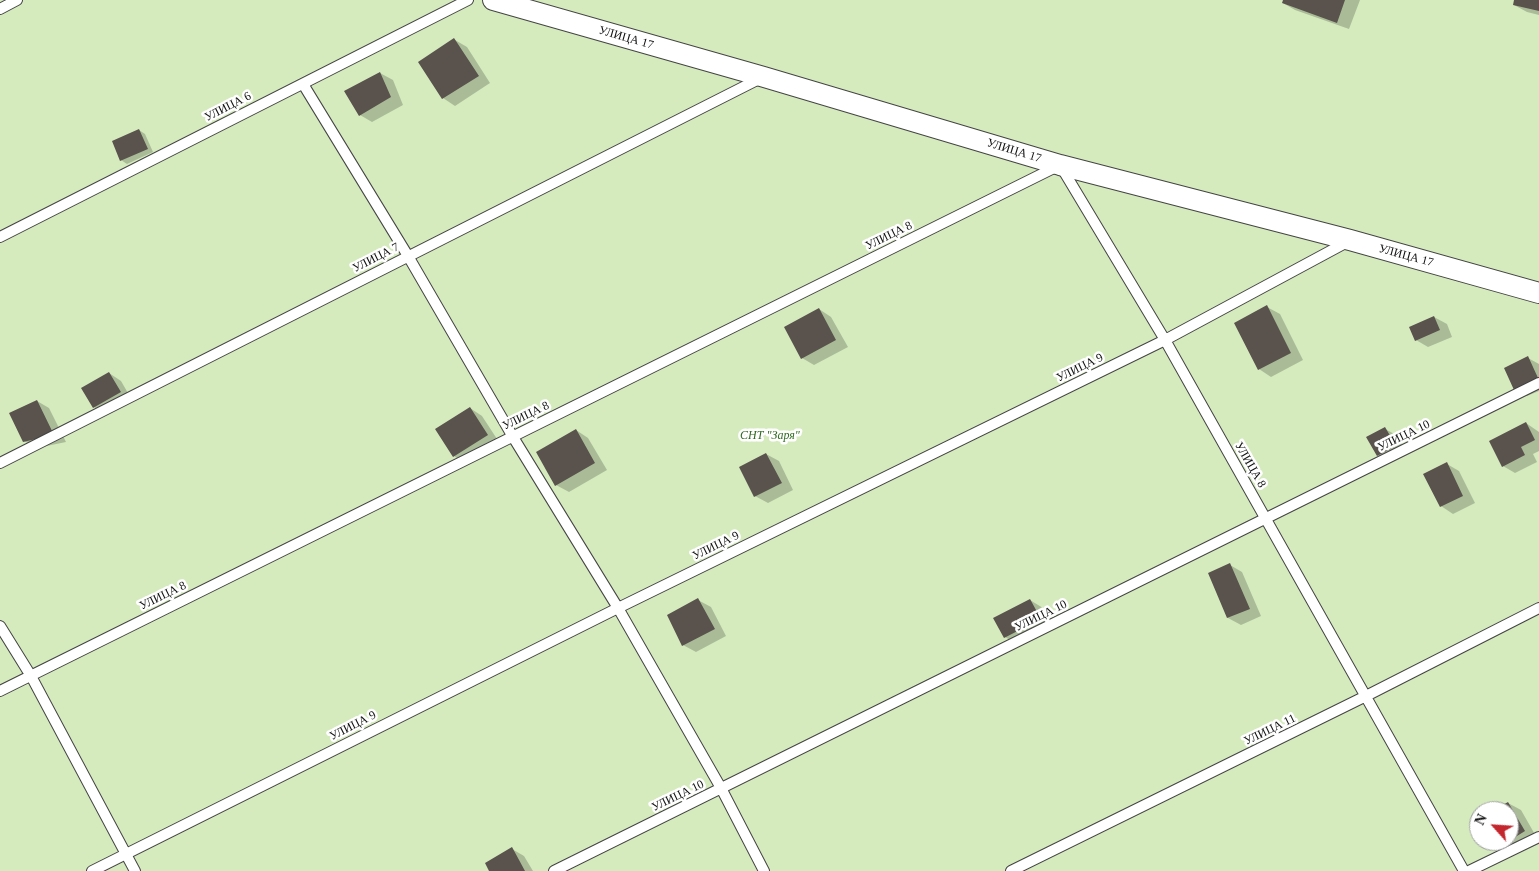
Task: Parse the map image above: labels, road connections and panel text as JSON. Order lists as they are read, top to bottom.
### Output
{
  "streets": {
    "street": ["УЛИЦА 17"],
    "lane": [
      "УЛИЦА 6",
      "УЛИЦА 8",
      "УЛИЦА 7",
      "УЛИЦА 9",
      "УЛИЦА 10",
      "УЛИЦА 11"
    ]
  },
  "crossings": [
    ["УЛИЦА 17", "УЛИЦА 8"],
    ["УЛИЦА 17", "УЛИЦА 7"],
    ["УЛИЦА 17", "УЛИЦА 9"],
    ["УЛИЦА 8", "УЛИЦА 9"],
    ["УЛИЦА 8", "УЛИЦА 10"],
    ["УЛИЦА 8", "УЛИЦА 11"]
  ],
  "parks": ["СНТ \"Заря\""],
  "north": "top left"
}
